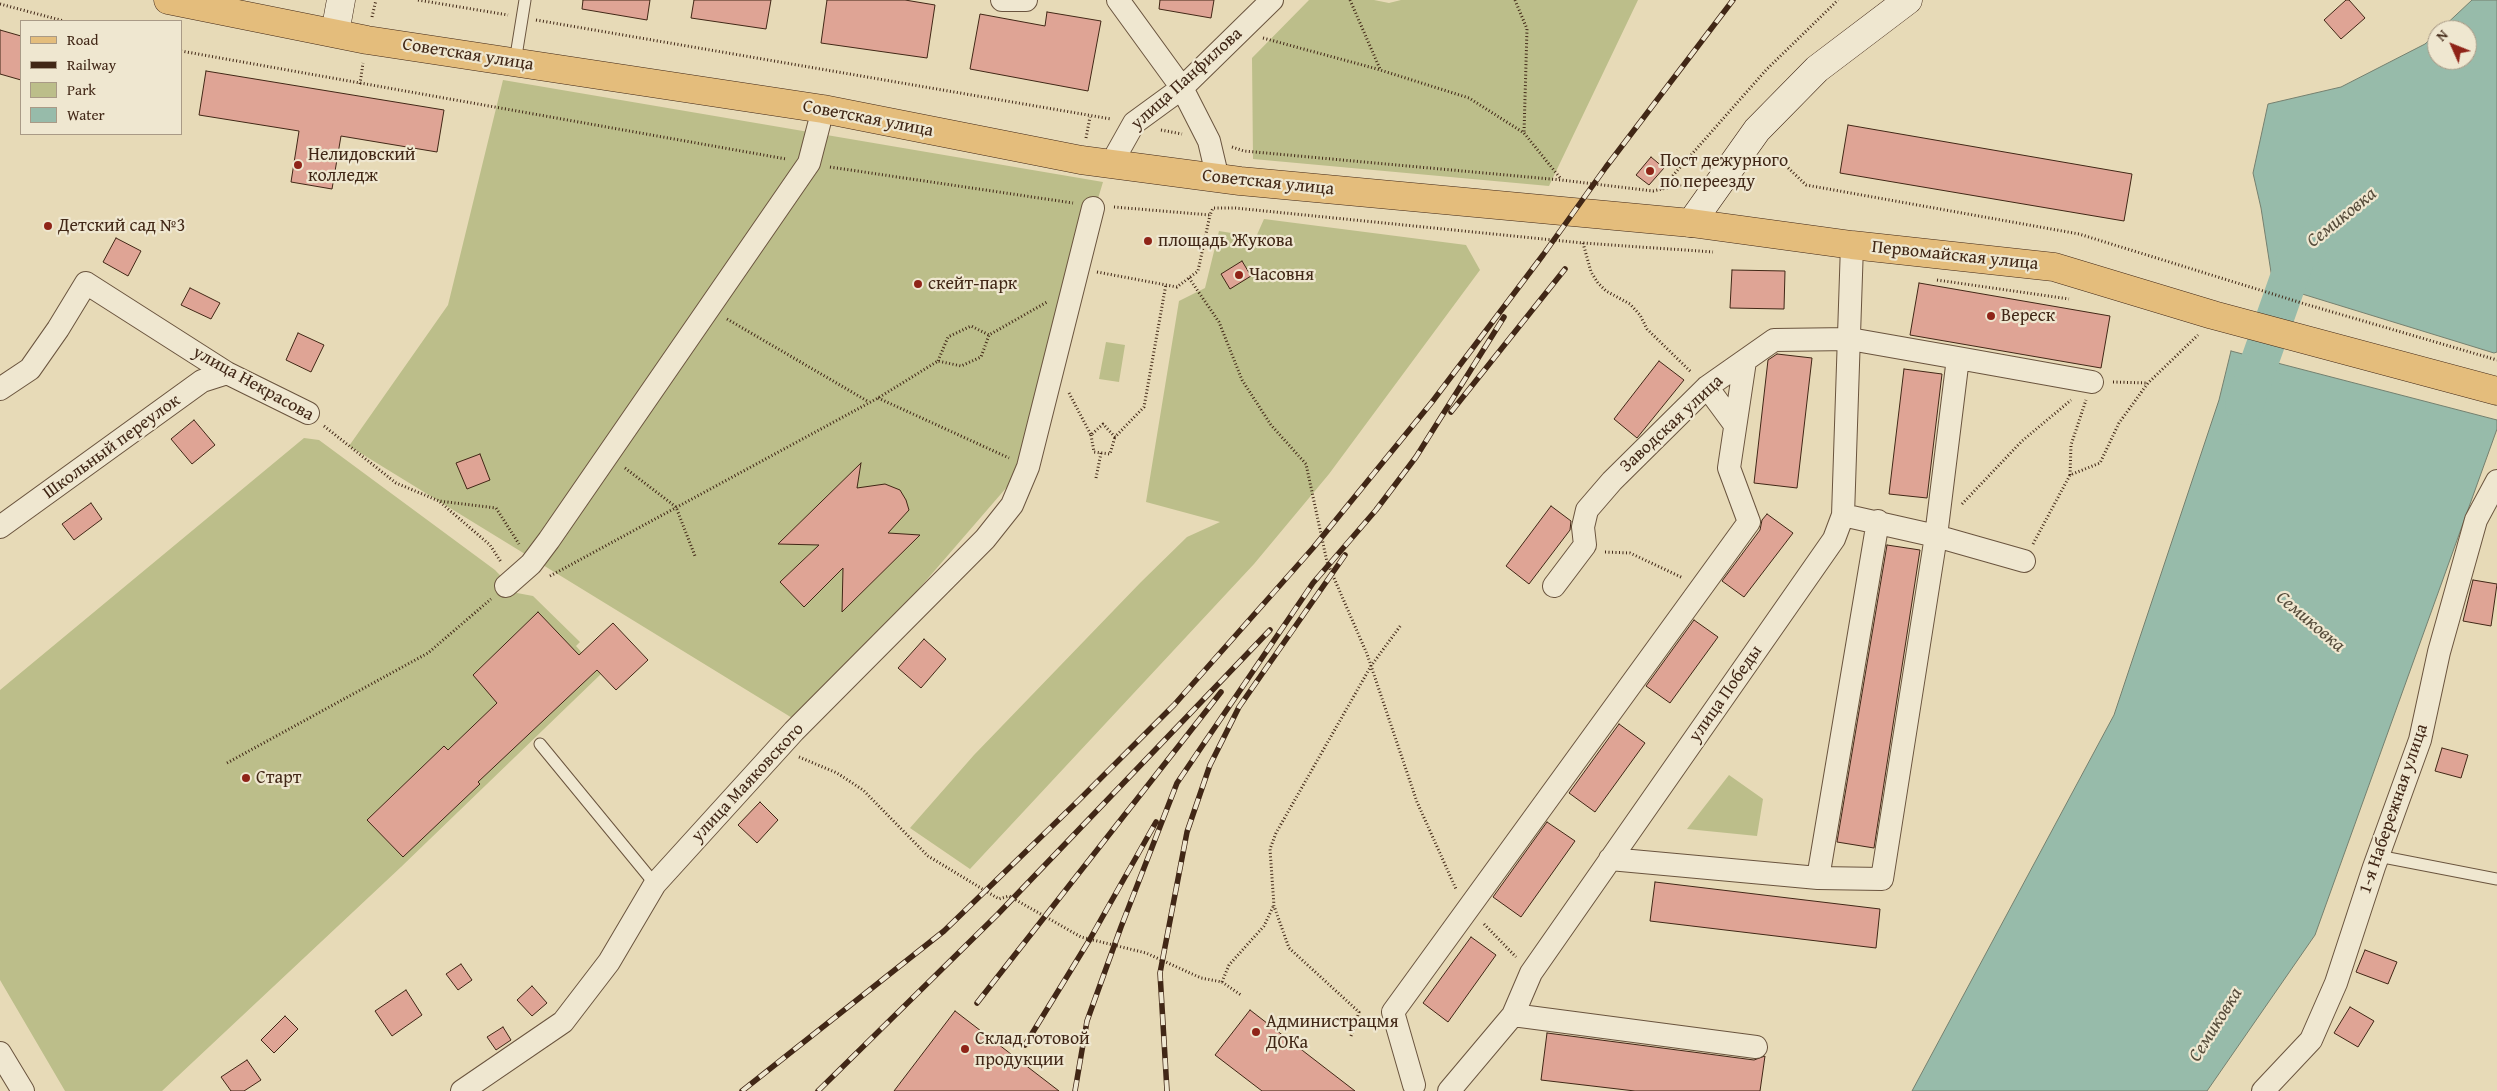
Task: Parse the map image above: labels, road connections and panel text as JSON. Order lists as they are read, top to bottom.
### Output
{
  "streets": {
    "main road": ["Советская улица", "Первомайская улица"],
    "street": [
      "улица Панфилова",
      "улица Некрасова",
      "Заводская улица",
      "Школьный переулок",
      "улица Победы",
      "улица Маяковского",
      "1-я Набережная улица"
    ]
  },
  "crossings": [
    ["Советская улица", "улица Панфилова"],
    ["Советская улица", "Первомайская улица"],
    ["Первомайская улица", "улица Победы"],
    ["улица Некрасова", "Школьный переулок"],
    ["Заводская улица", "улица Победы"]
  ],
  "water": ["Семиковка"],
  "places": [
    "Нелидовский колледж",
    "Пост дежурного по переезду",
    "Детский сад №3",
    "площадь Жукова",
    "Часовня",
    "скейт-парк",
    "Вереск",
    "Старт",
    "Администрацмя ДОКа",
    "Склад готовой продукции"
  ],
  "legend": [
    "Road",
    "Railway",
    "Park",
    "Water"
  ],
  "north": "top left"
}
